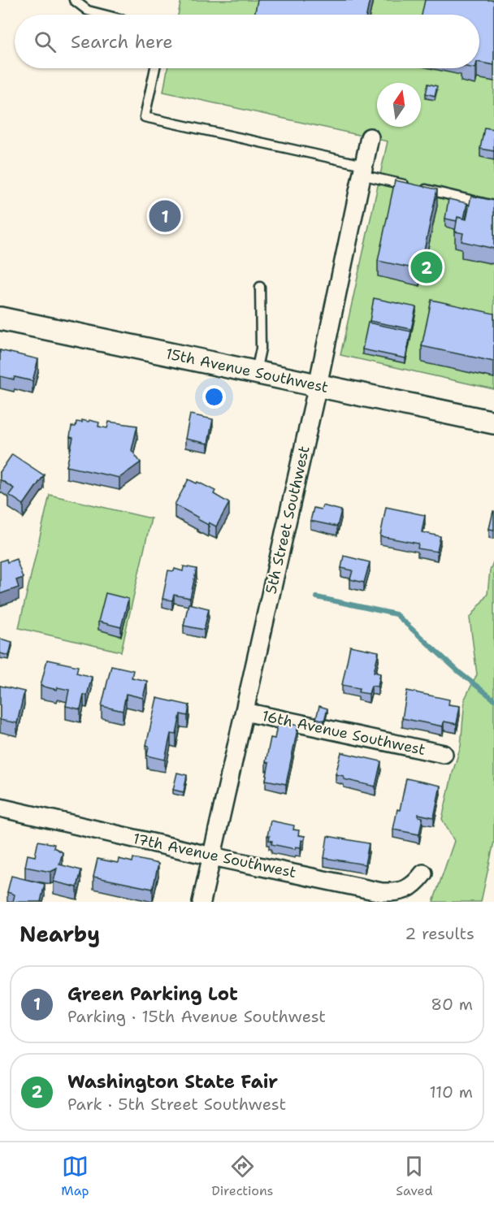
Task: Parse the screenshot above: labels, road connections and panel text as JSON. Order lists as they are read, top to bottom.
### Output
{
  "streets": {
    "street": [
      "15th Avenue Southwest",
      "5th Street Southwest",
      "16th Avenue Southwest",
      "17th Avenue Southwest"
    ]
  },
  "crossings": [
    ["15th Avenue Southwest", "5th Street Southwest"],
    ["5th Street Southwest", "16th Avenue Southwest"],
    ["5th Street Southwest", "17th Avenue Southwest"]
  ],
  "north": "top",
  "page": {
    "search": "Search here",
    "pins": ["1", "2"],
    "heading": ["Nearby", "2 results"],
    "list": [
      {
        "mark": "1",
        "name": "Green Parking Lot",
        "note": "Parking · 15th Avenue Southwest",
        "value": "80 m"
      },
      {
        "mark": "2",
        "name": "Washington State Fair",
        "note": "Park · 5th Street Southwest",
        "value": "110 m"
      }
    ],
    "nav": ["Map", "Directions", "Saved"]
  }
}
